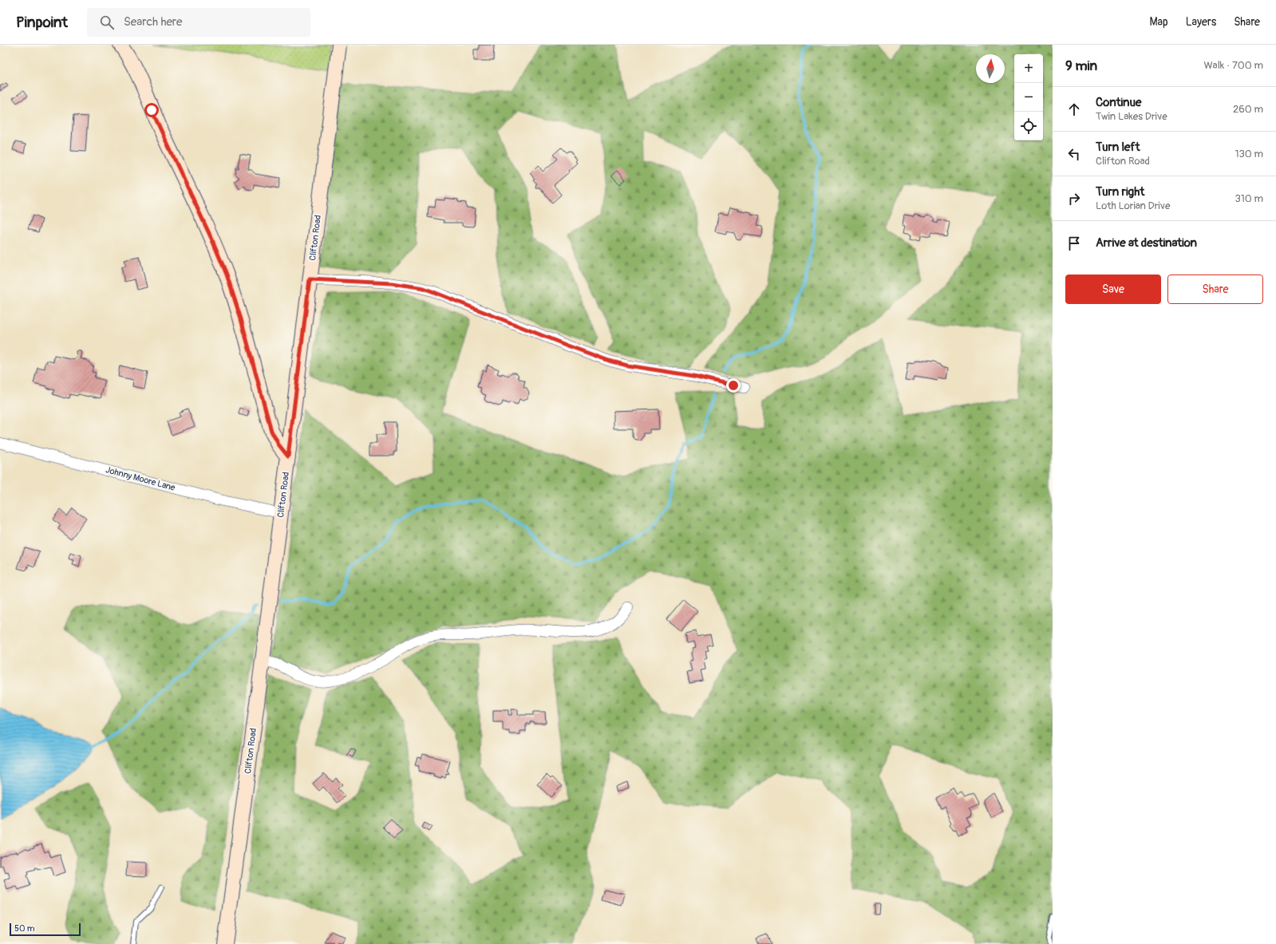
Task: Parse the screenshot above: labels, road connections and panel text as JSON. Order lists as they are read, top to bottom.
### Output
{
  "streets": {
    "main road": ["Clifton Road"],
    "street": ["Johnny Moore Lane"]
  },
  "crossings": [
    ["Clifton Road", "Johnny Moore Lane"]
  ],
  "scale_bar": "50 m",
  "north": "top",
  "page": {
    "header": "Pinpoint",
    "search": "Search here",
    "nav": ["Map", "Layers", "Share"],
    "heading": ["9 min", "Walk · 700 m"],
    "map_buttons": ["+", "−"],
    "list": [
      ["Continue", "Twin Lakes Drive", "260 m"],
      ["Turn left", "Clifton Road", "130 m"],
      ["Turn right", "Loth Lorian Drive", "310 m"],
      "Arrive at destination"
    ],
    "buttons": ["Save", "Share"],
    "scale": "50 m"
  }
}
